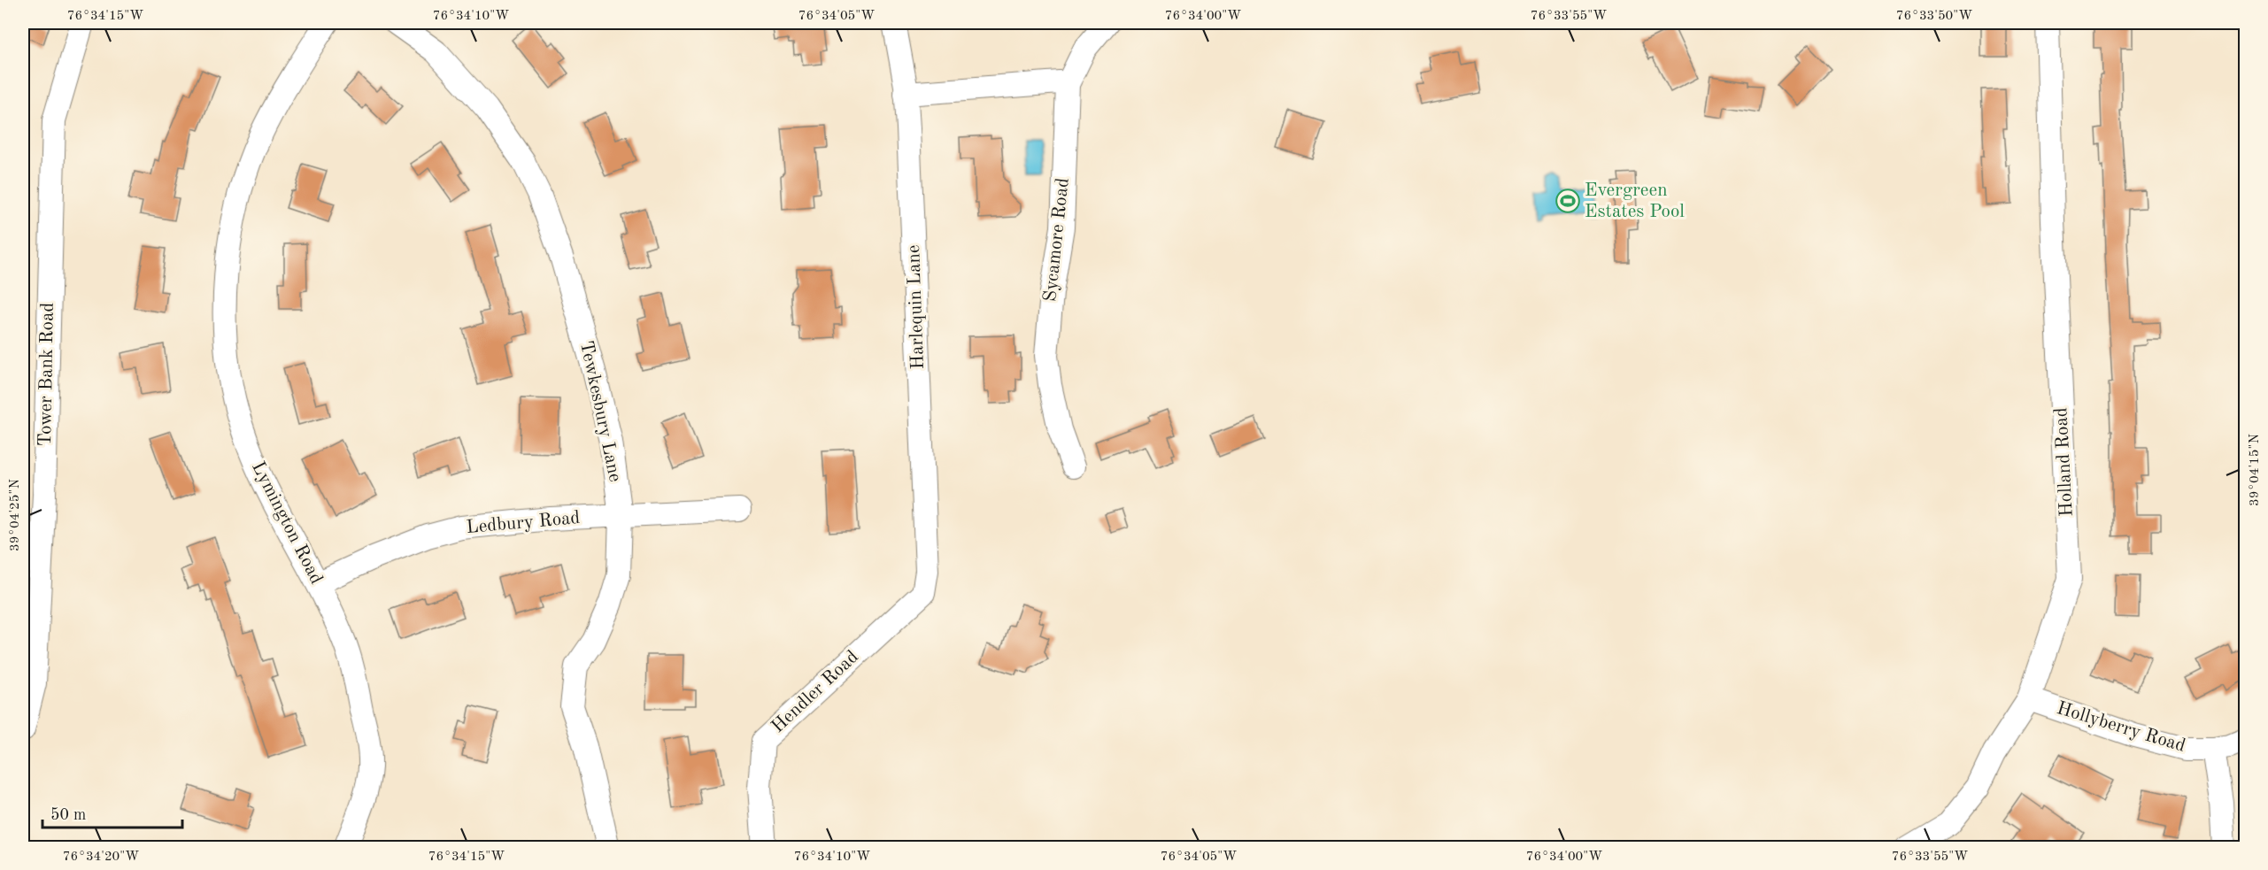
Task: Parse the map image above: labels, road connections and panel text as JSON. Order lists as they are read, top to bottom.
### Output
{
  "streets": {
    "street": [
      "Sycamore Road",
      "Harlequin Lane",
      "Tower Bank Road",
      "Tewkesbury Lane",
      "Holland Road",
      "Lymington Road",
      "Ledbury Road",
      "Hendler Road",
      "Hollyberry Road"
    ]
  },
  "crossings": [
    ["Harlequin Lane", "Hendler Road"],
    ["Tewkesbury Lane", "Ledbury Road"],
    ["Holland Road", "Hollyberry Road"],
    ["Lymington Road", "Ledbury Road"]
  ],
  "places": {
    "sports": ["Evergreen Estates Pool"]
  },
  "scale_bar": "50 m",
  "coordinates": [
    "76°34'15\"W",
    "76°34'10\"W",
    "76°34'05\"W",
    "76°34'00\"W",
    "76°33'55\"W",
    "76°33'50\"W",
    "39°04'15\"N",
    "39°04'25\"N",
    "76°34'20\"W"
  ]
}
